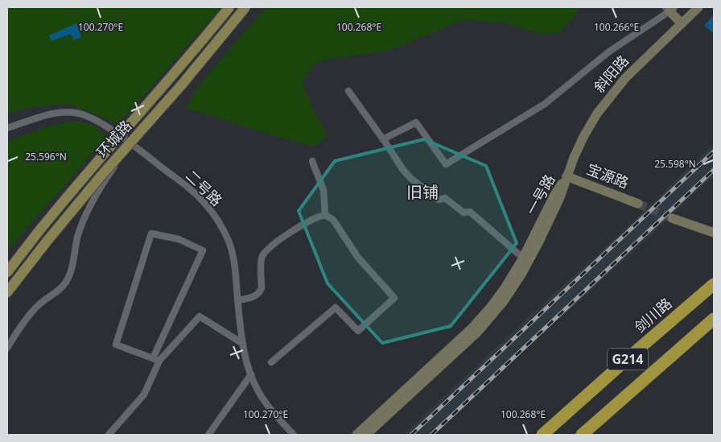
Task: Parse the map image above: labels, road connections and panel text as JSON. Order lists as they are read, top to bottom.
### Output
{
  "streets": {
    "highway": ["剑川路", "G214"],
    "main road": ["环城路"],
    "street": [
      "斜阳路",
      "宝源路",
      "二号路",
      "一号路"
    ]
  },
  "crossings": [
    ["斜阳路", "宝源路"],
    ["斜阳路", "一号路"],
    ["宝源路", "一号路"]
  ],
  "districts": ["旧铺"],
  "coordinates": [
    "100.266°E",
    "100.270°E",
    "100.268°E",
    "25.596°N",
    "25.598°N"
  ]
}
